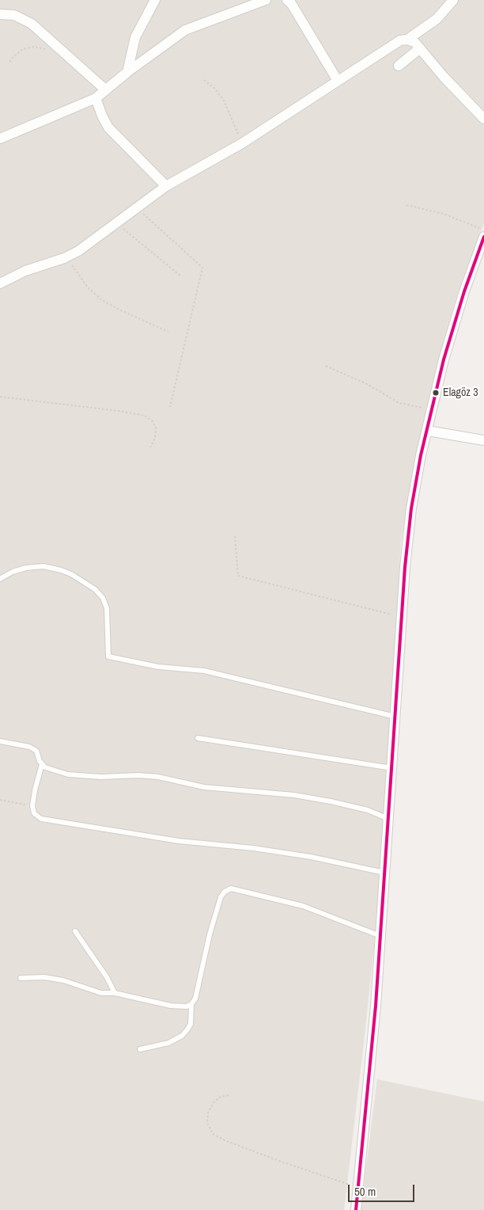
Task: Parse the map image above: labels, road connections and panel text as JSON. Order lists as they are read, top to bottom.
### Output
{
  "places": ["Elagöz 3"],
  "scale_bar": "50 m"
}
